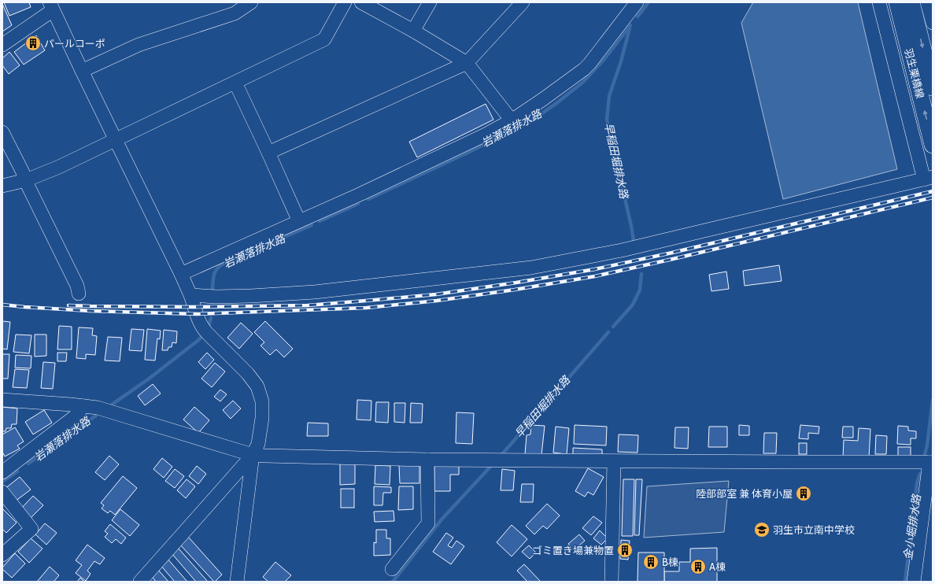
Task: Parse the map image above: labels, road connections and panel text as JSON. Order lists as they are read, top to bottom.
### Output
{
  "streets": {
    "main road": ["羽生栗橋線"]
  },
  "water": ["岩瀬落排水路", "早稲田堀排水路", "金小堀排水路"],
  "places": {
    "building": [
      "パールコーポ",
      "陸部部室 兼 体育小屋",
      "ゴミ置き場兼物置",
      "B棟",
      "A棟"
    ],
    "school or university": ["羽生市立南中学校"]
  }
}
